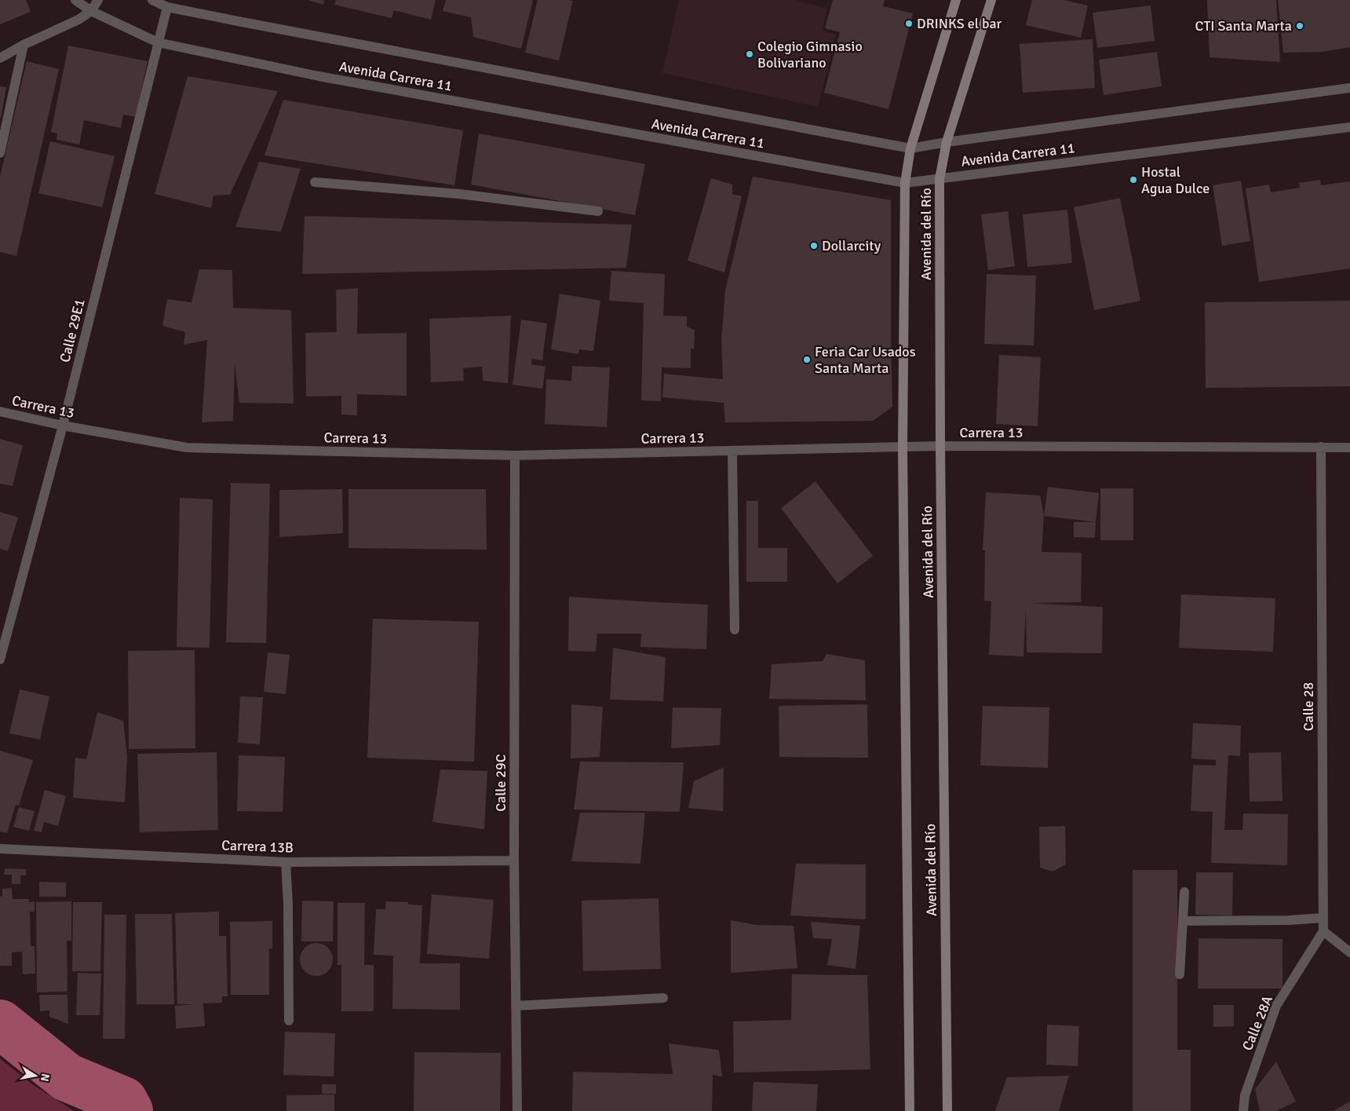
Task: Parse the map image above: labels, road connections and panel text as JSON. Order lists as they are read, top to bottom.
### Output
{
  "streets": {
    "main road": ["Avenida del Río"],
    "street": [
      "Avenida Carrera 11",
      "Calle 29E1",
      "Carrera 13",
      "Calle 28",
      "Calle 29C",
      "Carrera 13B",
      "Calle 28A"
    ]
  },
  "crossings": [
    ["Avenida Carrera 11", "Avenida del Río"],
    ["Avenida Carrera 11", "Calle 29E1"],
    ["Avenida del Río", "Carrera 13"],
    ["Calle 29E1", "Carrera 13"],
    ["Carrera 13", "Calle 28"],
    ["Carrera 13", "Calle 29C"],
    ["Calle 28", "Calle 28A"],
    ["Calle 29C", "Carrera 13B"]
  ],
  "places": [
    "DRINKS el bar",
    "CTI Santa Marta",
    "Colegio Gimnasio Bolivariano",
    "Hostal Agua Dulce",
    "Dollarcity",
    "Feria Car Usados Santa Marta"
  ],
  "north": "right"
}
